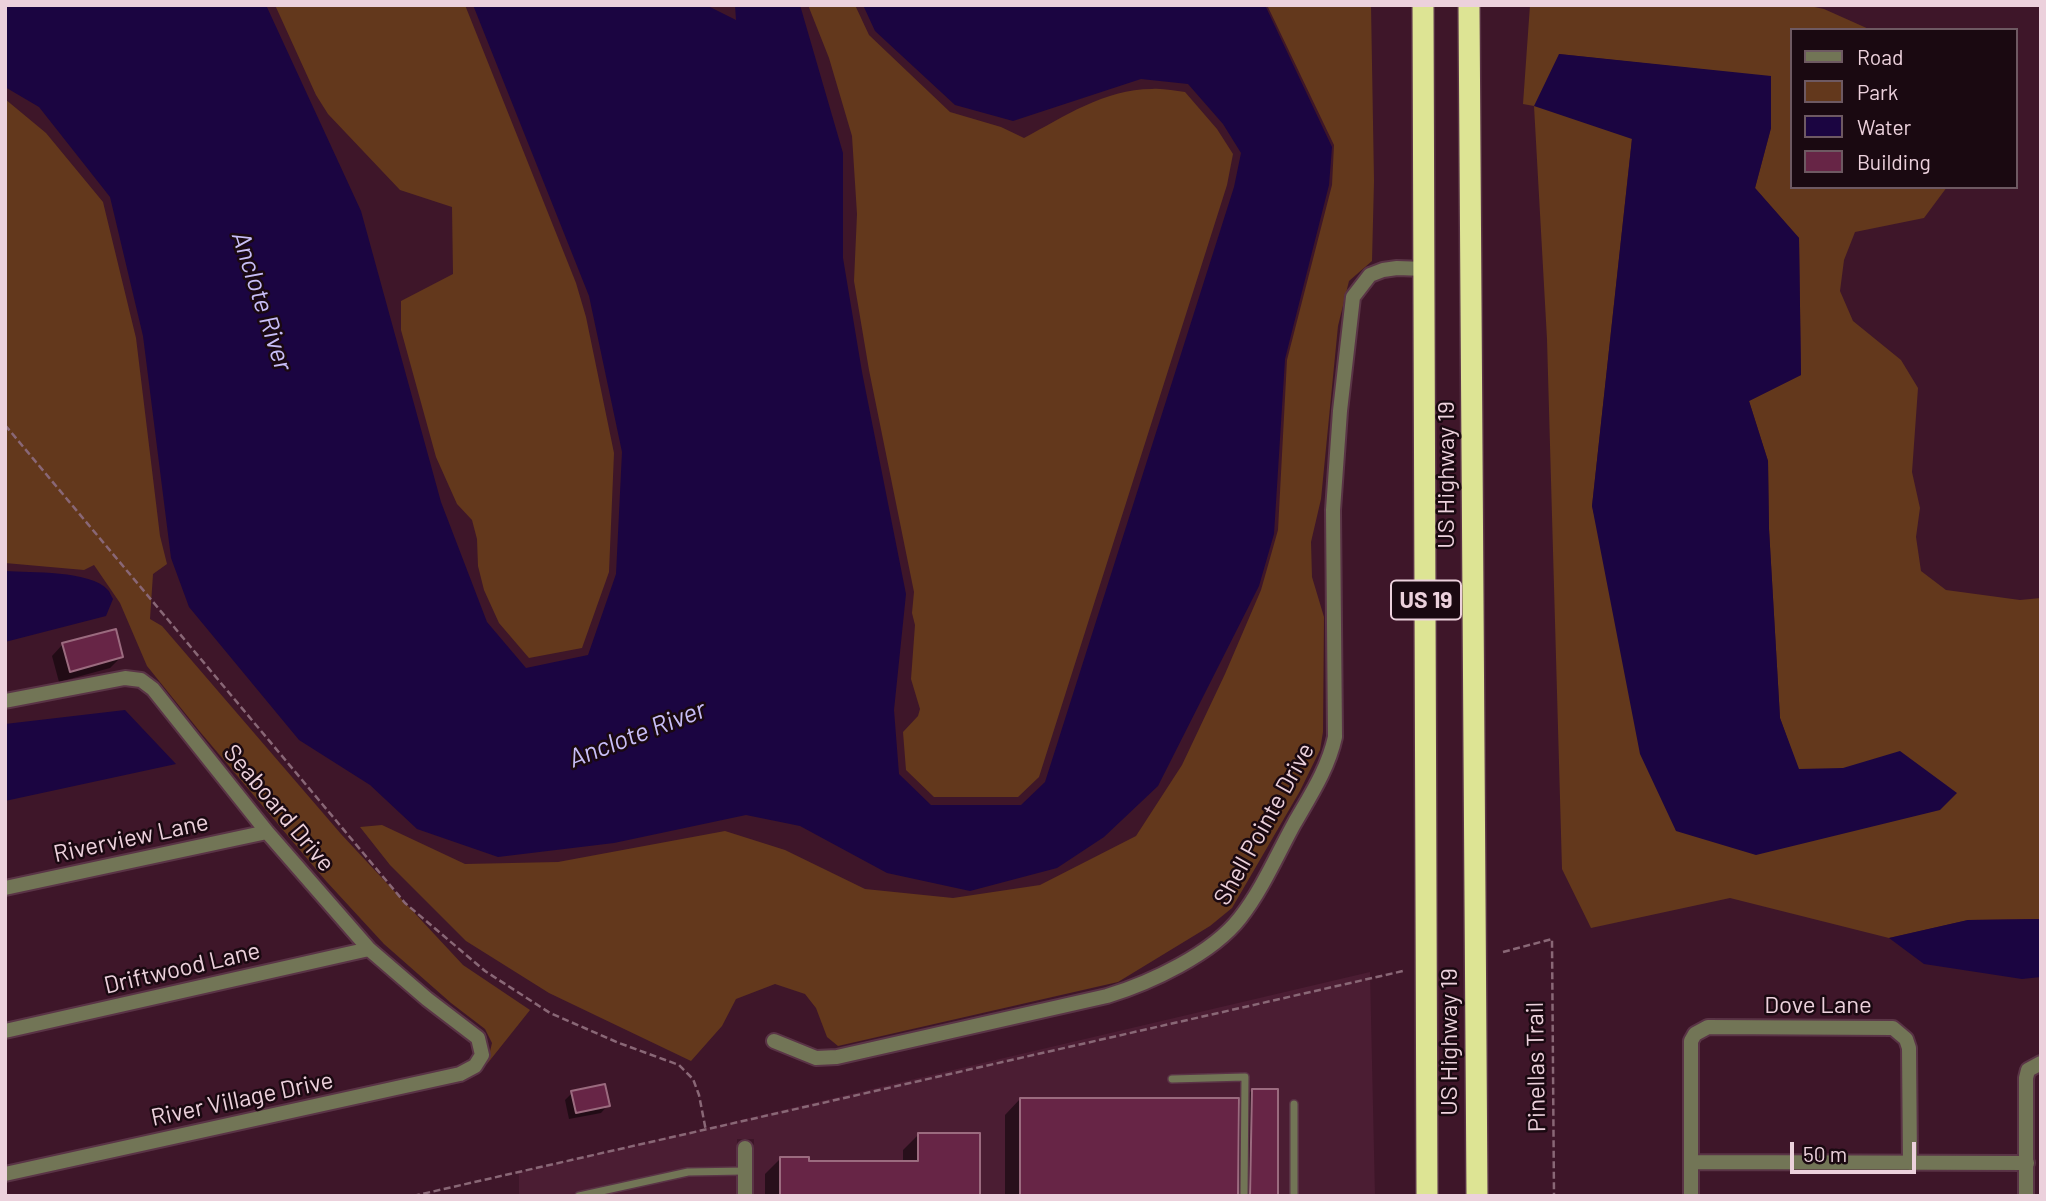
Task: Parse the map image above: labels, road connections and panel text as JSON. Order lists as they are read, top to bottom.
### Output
{
  "streets": {
    "highway": ["US Highway 19", "US 19"],
    "street": [
      "Seaboard Drive",
      "Shell Pointe Drive",
      "Riverview Lane",
      "Driftwood Lane",
      "Dove Lane",
      "River Village Drive"
    ],
    "path": ["Pinellas Trail"]
  },
  "crossings": [
    ["US Highway 19", "Shell Pointe Drive"],
    ["Seaboard Drive", "Riverview Lane"],
    ["Seaboard Drive", "Driftwood Lane"],
    ["Seaboard Drive", "River Village Drive"]
  ],
  "water": ["Anclote River"],
  "legend": [
    "Road",
    "Park",
    "Water",
    "Building"
  ],
  "scale_bar": "50 m"
}
